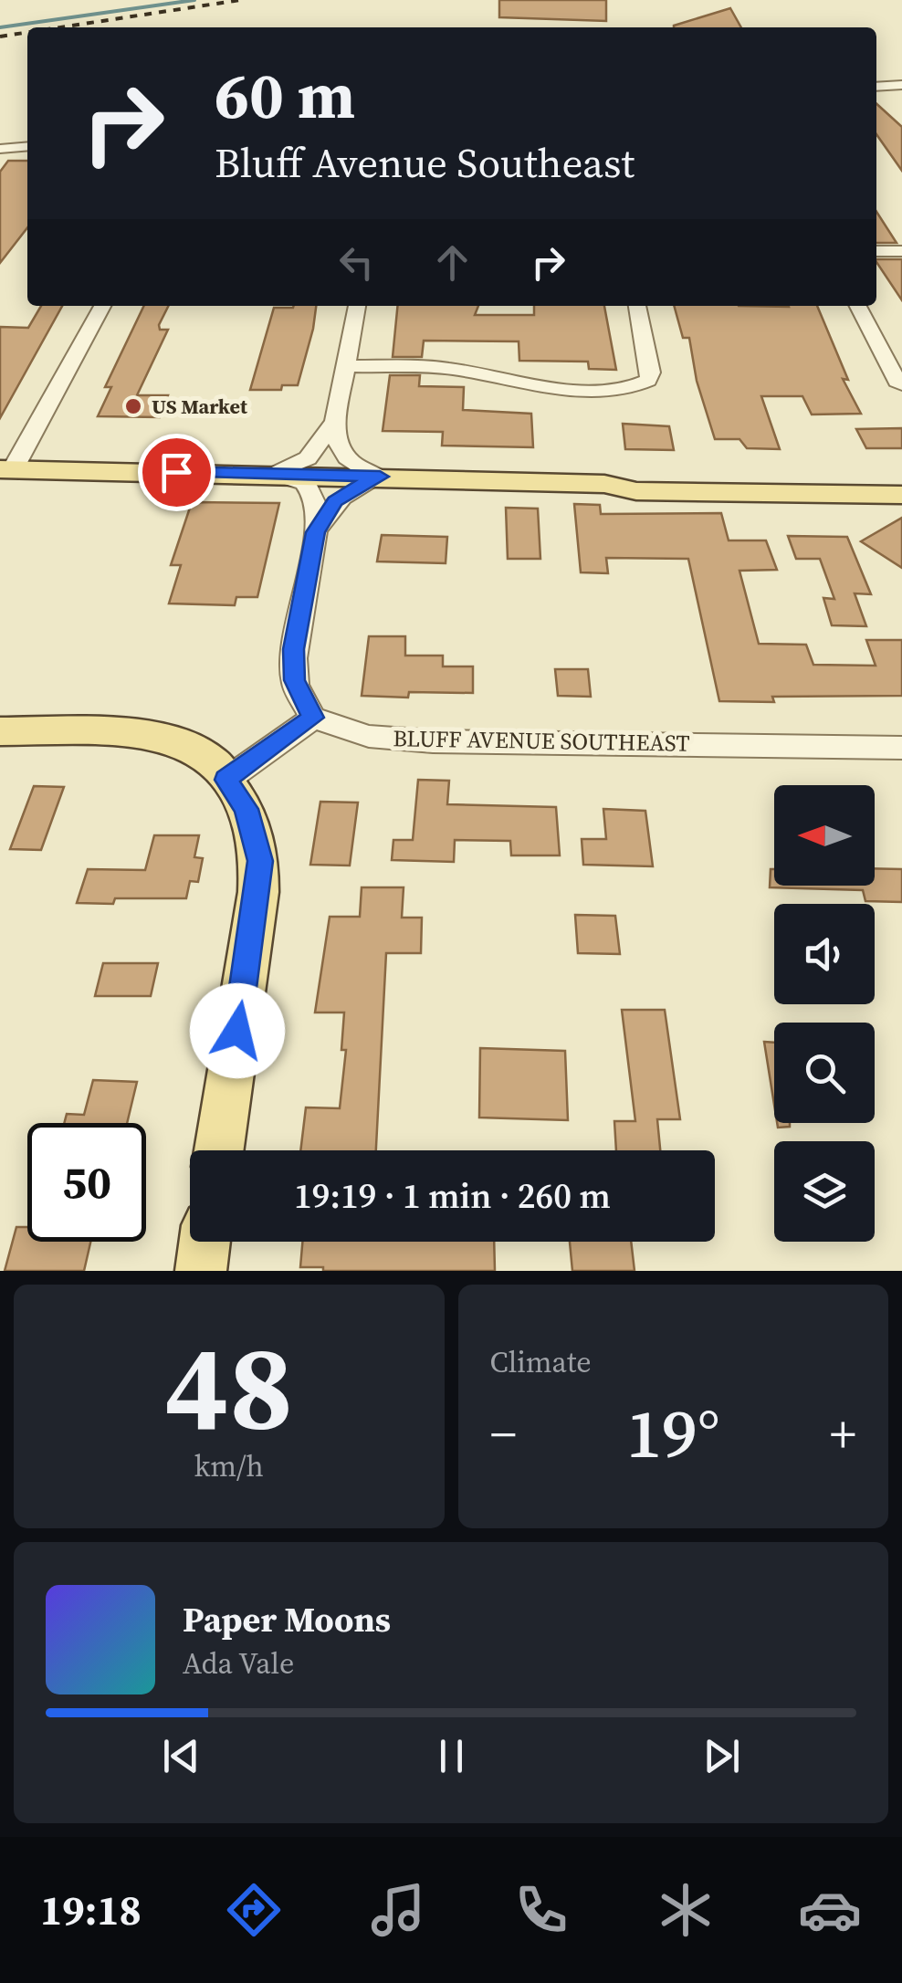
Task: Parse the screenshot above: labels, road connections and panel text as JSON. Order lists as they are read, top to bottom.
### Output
{
  "streets": {
    "street": ["BLUFF AVENUE SOUTHEAST"]
  },
  "places": ["US Market"],
  "north": "left",
  "page": {
    "turn": ["60 m", "Bluff Avenue Southeast"],
    "limit": "50",
    "trip": "19:19 · 1 min · 260 m",
    "tile": [
      ["48", "km/h"],
      "Climate"
    ],
    "heat": ["−", "19°", "+"],
    "song": ["Paper Moons", "Ada Vale"],
    "tabs": "19:18"
  }
}
